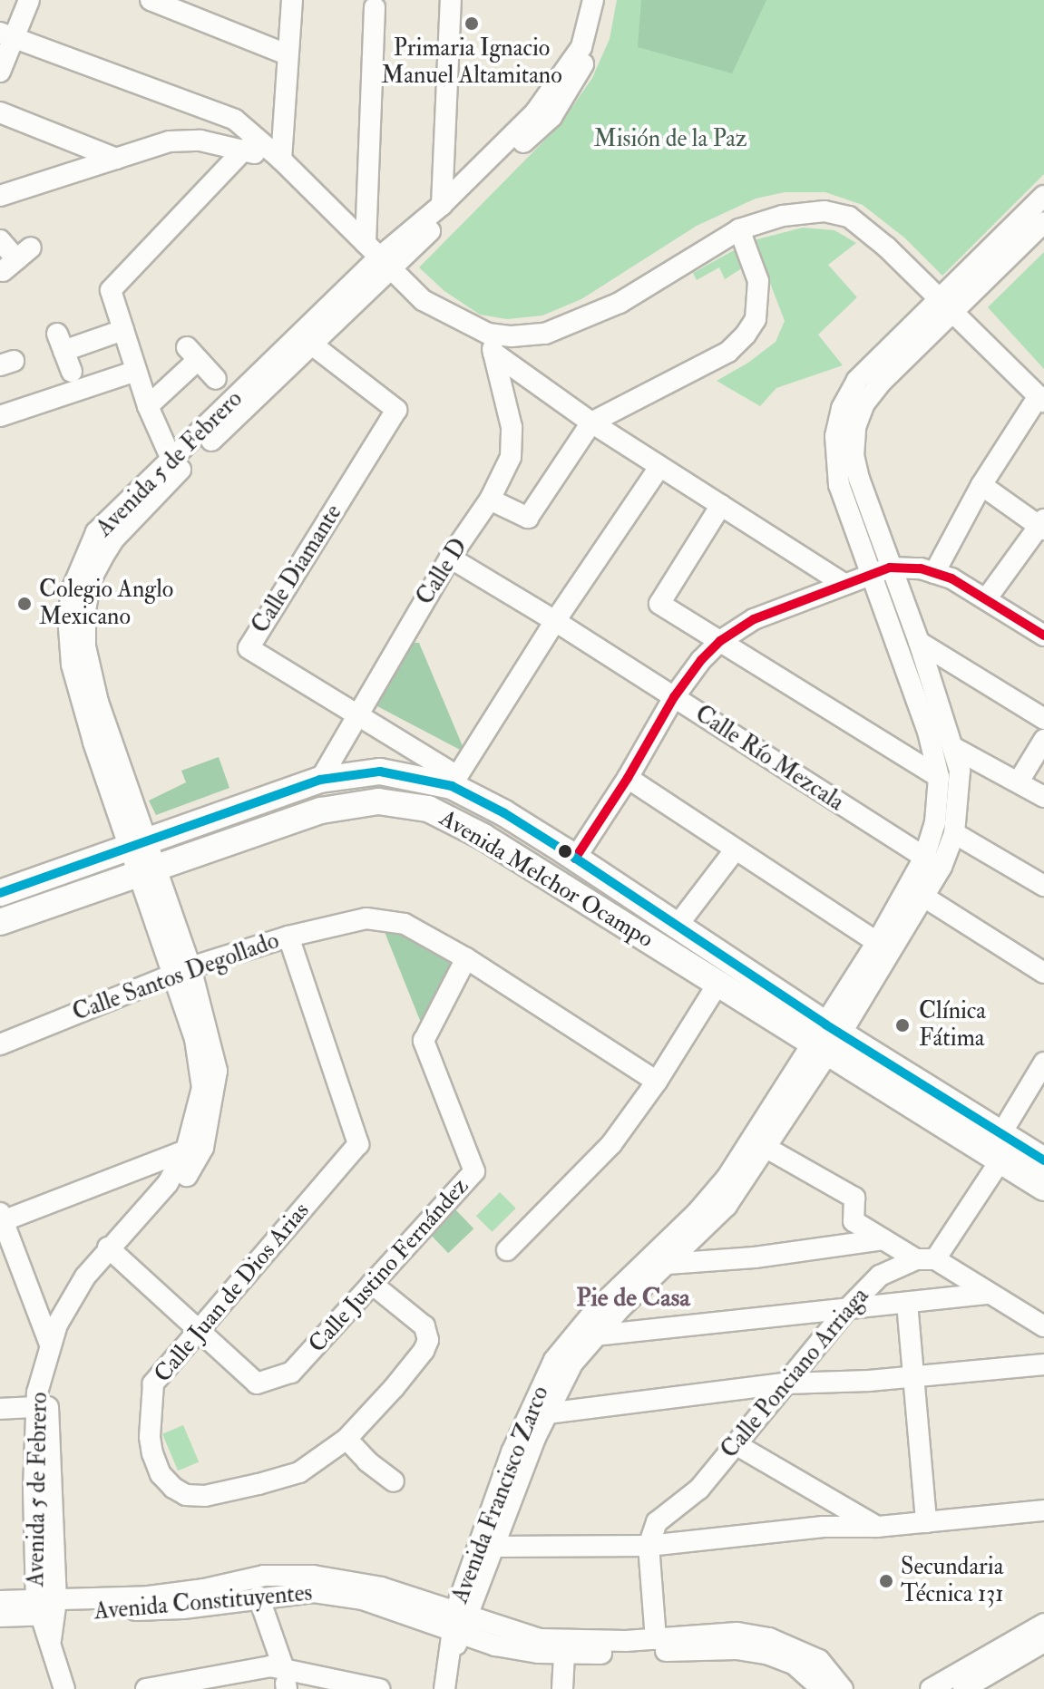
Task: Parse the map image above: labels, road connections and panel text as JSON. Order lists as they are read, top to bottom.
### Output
{
  "streets": {
    "main road": ["Avenida Melchor Ocampo"],
    "street": [
      "Avenida 5 de Febrero",
      "Calle Diamante",
      "Calle D",
      "Calle Río Mezcala",
      "Calle Santos Degollado",
      "Calle Justino Fernández",
      "Calle Juan de Dios Arias",
      "Calle Ponciano Arriaga",
      "Avenida Francisco Zarco",
      "Avenida Constituyentes"
    ]
  },
  "crossings": [
    ["Avenida 5 de Febrero", "Calle Diamante"],
    ["Avenida 5 de Febrero", "Avenida Melchor Ocampo"],
    ["Avenida 5 de Febrero", "Calle Santos Degollado"],
    ["Avenida 5 de Febrero", "Avenida Constituyentes"],
    ["Calle Diamante", "Calle D"],
    ["Calle Diamante", "Avenida Melchor Ocampo"],
    ["Calle D", "Calle Río Mezcala"],
    ["Calle D", "Avenida Melchor Ocampo"],
    ["Calle Río Mezcala", "Avenida Francisco Zarco"],
    ["Avenida Melchor Ocampo", "Avenida Francisco Zarco"],
    ["Calle Santos Degollado", "Calle Justino Fernández"],
    ["Calle Santos Degollado", "Calle Juan de Dios Arias"],
    ["Calle Justino Fernández", "Calle Juan de Dios Arias"],
    ["Avenida Francisco Zarco", "Avenida Constituyentes"]
  ],
  "districts": ["Pie de Casa"],
  "parks": ["Misión de la Paz"],
  "places": [
    "Primaria Ignacio Manuel Altamitano",
    "Colegio Anglo Mexicano",
    "Clínica Fátima",
    "Secundaria Técnica 131"
  ]
}
